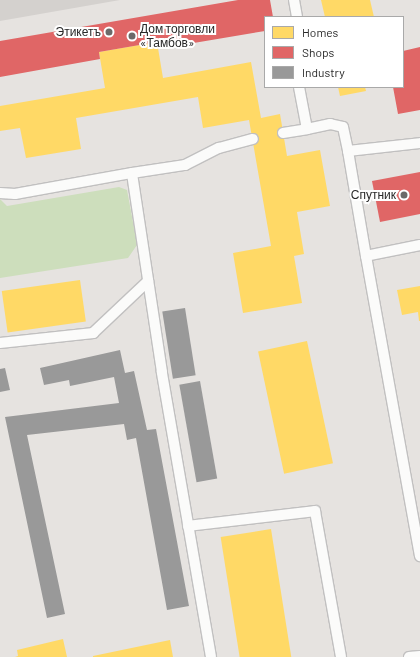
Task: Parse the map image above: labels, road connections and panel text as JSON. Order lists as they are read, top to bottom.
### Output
{
  "places": ["Этикетъ", "Дом торговли «Тамбов»", "Спутник"],
  "legend": ["Homes", "Shops", "Industry"]
}
